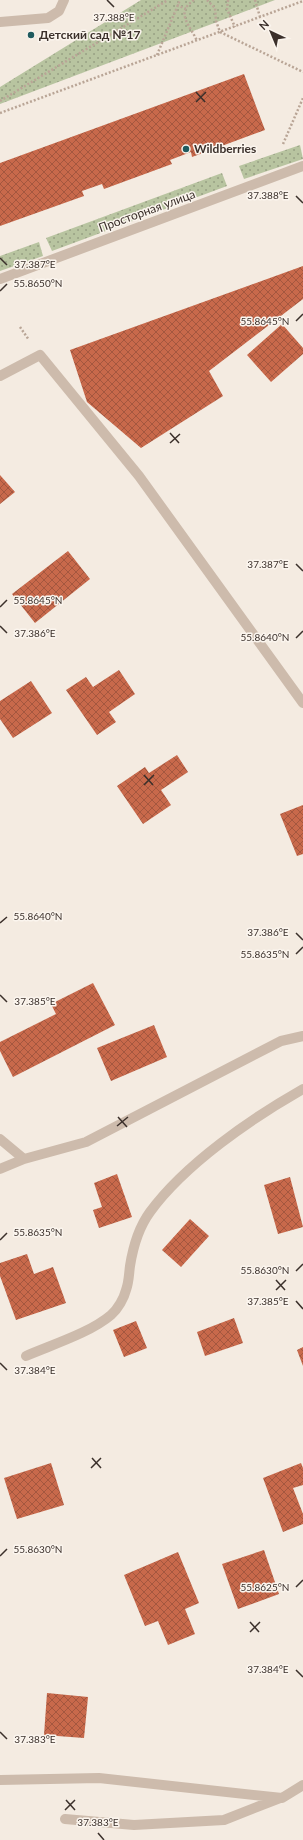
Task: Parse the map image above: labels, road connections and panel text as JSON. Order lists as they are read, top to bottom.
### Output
{
  "streets": {
    "street": ["Просторная улица"]
  },
  "places": ["Детский сад №17", "Wildberries"],
  "north": "top left",
  "coordinates": [
    "37.388°E",
    "37.387°E",
    "55.8650°N",
    "55.8645°N",
    "37.386°E",
    "55.8640°N",
    "55.8635°N",
    "37.385°E",
    "55.8630°N",
    "37.384°E",
    "55.8625°N",
    "37.383°E"
  ]
}
